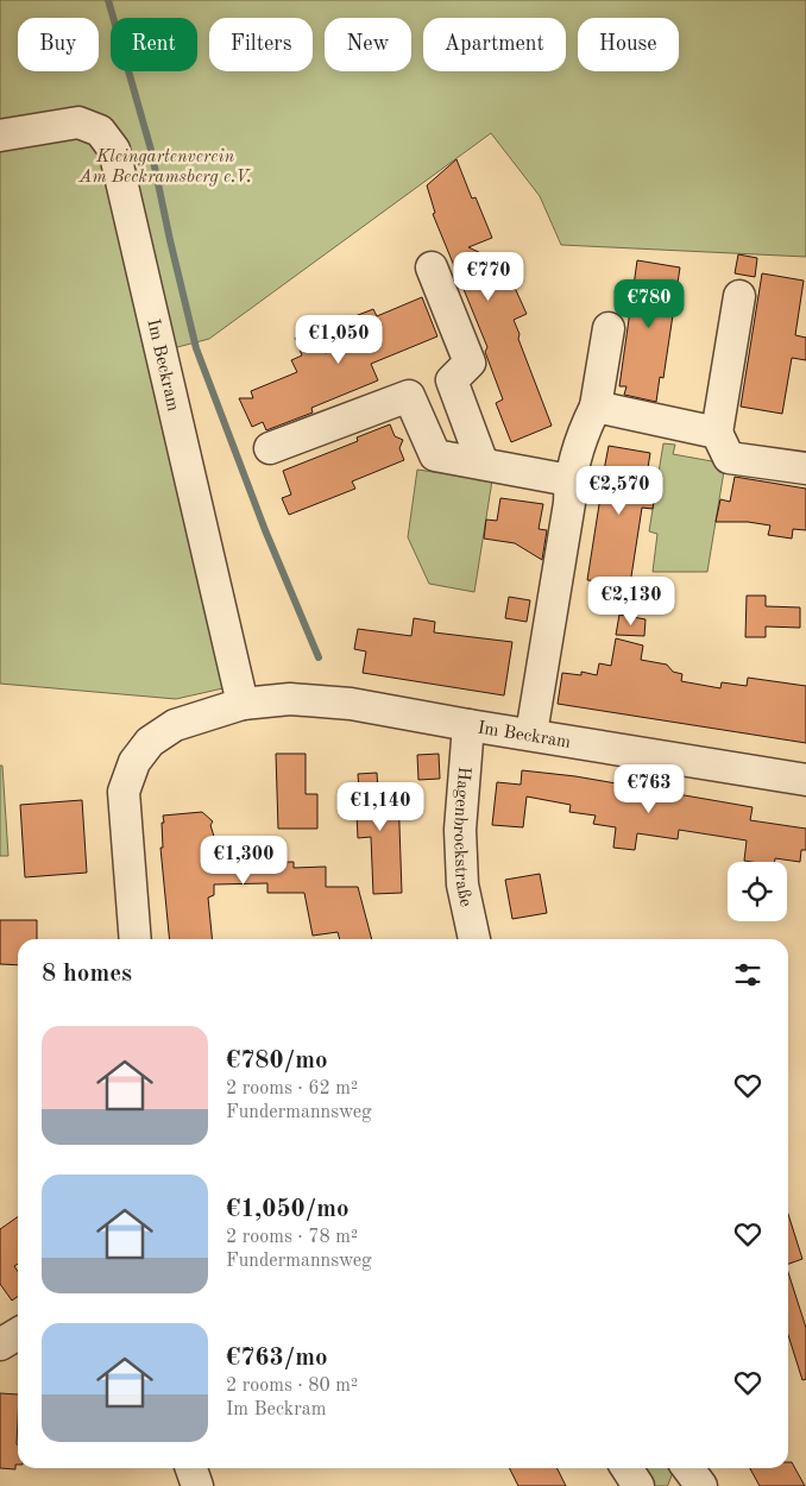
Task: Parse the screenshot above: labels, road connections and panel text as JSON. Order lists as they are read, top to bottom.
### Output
{
  "streets": {
    "street": ["Im Beckram", "Hagenbrockstraße"]
  },
  "crossings": [
    ["Im Beckram", "Hagenbrockstraße"]
  ],
  "parks": ["Kleingartenverein Am Beckramsberg e.V."],
  "page": {
    "chip": [
      "Buy",
      "Rent",
      "Filters",
      "New",
      "Apartment",
      "House"
    ],
    "price": [
      "€770",
      "€780",
      "€1,050",
      "€2,570",
      "€2,130",
      "€763",
      "€1,140",
      "€1,300"
    ],
    "heading": "8 homes",
    "list": [
      {
        "name": "€780/mo",
        "note": "2 rooms · 62 m² · Fundermannsweg"
      },
      {
        "name": "€1,050/mo",
        "note": "2 rooms · 78 m² · Fundermannsweg"
      },
      {
        "name": "€763/mo",
        "note": "2 rooms · 80 m² · Im Beckram"
      }
    ]
  }
}
